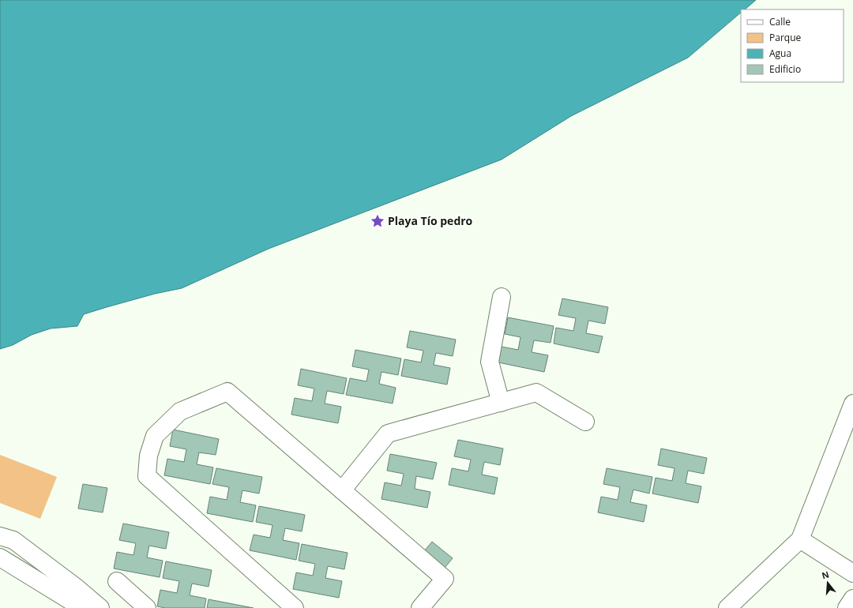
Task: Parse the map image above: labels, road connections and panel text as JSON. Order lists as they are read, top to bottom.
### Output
{
  "places": {
    "place": ["Playa Tío pedro"]
  },
  "legend": [
    "Calle",
    "Parque",
    "Agua",
    "Edificio"
  ],
  "north": "top"
}
